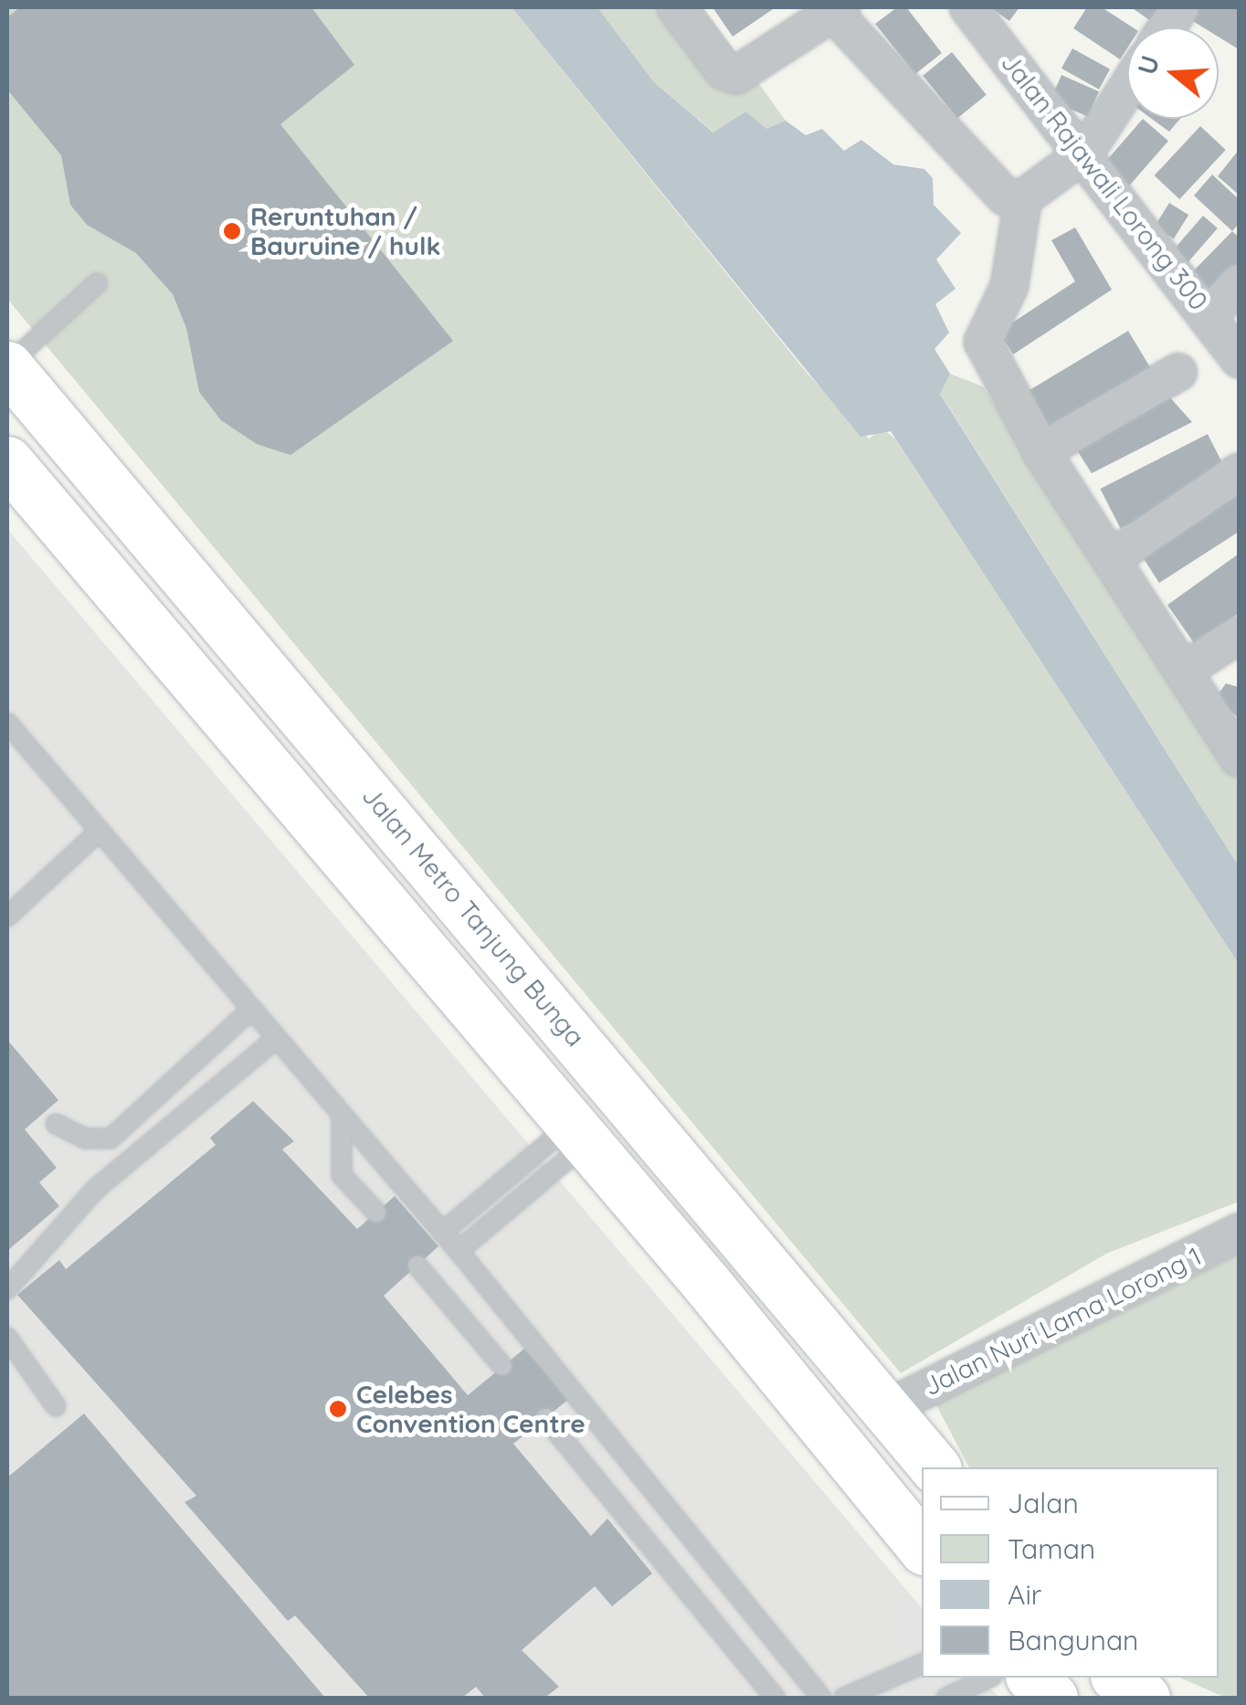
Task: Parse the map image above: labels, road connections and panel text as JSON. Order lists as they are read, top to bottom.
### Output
{
  "streets": {
    "main road": ["Jalan Metro Tanjung Bunga"],
    "street": ["Jalan Rajawali Lorong 300", "Jalan Nuri Lama Lorong 1"]
  },
  "crossings": [
    ["Jalan Metro Tanjung Bunga", "Jalan Nuri Lama Lorong 1"]
  ],
  "places": ["Reruntuhan / Bauruine / hulk", "Celebes Convention Centre"],
  "legend": [
    "Jalan",
    "Taman",
    "Air",
    "Bangunan"
  ],
  "north": "left"
}
